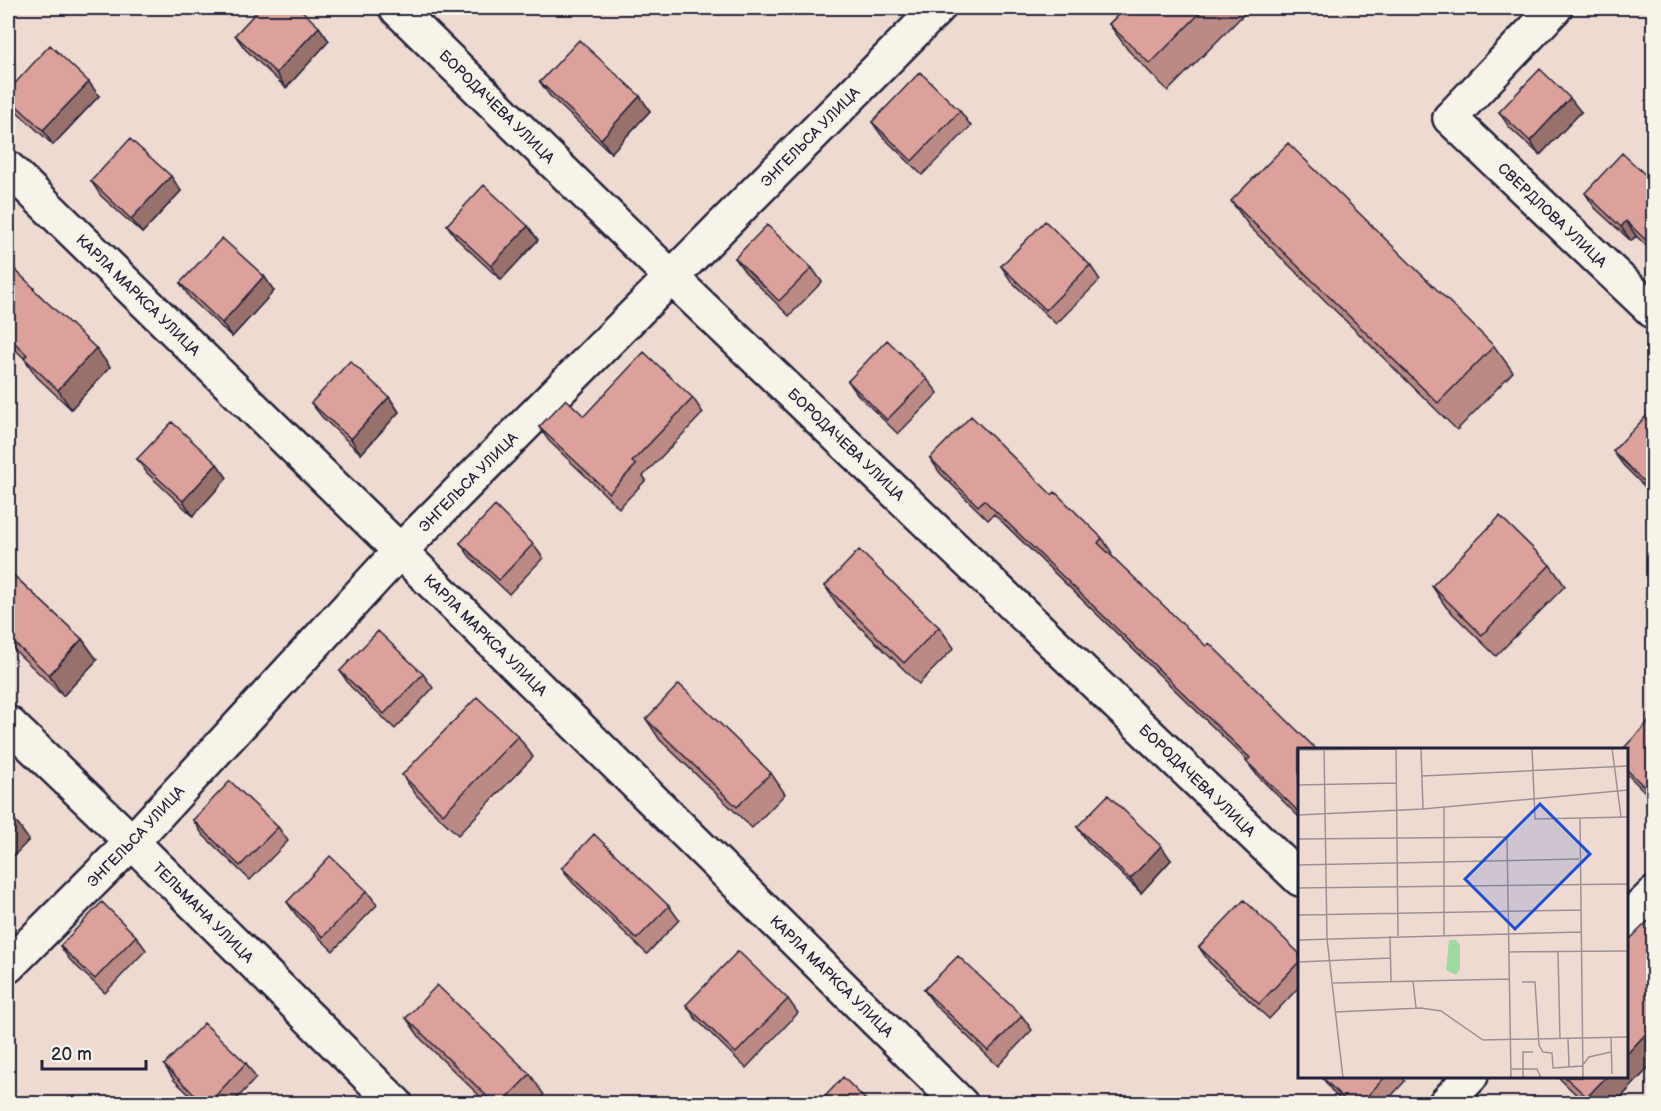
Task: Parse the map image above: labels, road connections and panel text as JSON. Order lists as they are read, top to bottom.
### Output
{
  "streets": {
    "street": [
      "БОРОДАЧЕВА УЛИЦА",
      "ЭНГЕЛЬСА УЛИЦА",
      "СВЕРДЛОВА УЛИЦА",
      "КАРЛА МАРКСА УЛИЦА",
      "ТЕЛЬМАНА УЛИЦА"
    ]
  },
  "crossings": [
    ["БОРОДАЧЕВА УЛИЦА", "ЭНГЕЛЬСА УЛИЦА"],
    ["ЭНГЕЛЬСА УЛИЦА", "КАРЛА МАРКСА УЛИЦА"],
    ["ЭНГЕЛЬСА УЛИЦА", "ТЕЛЬМАНА УЛИЦА"]
  ],
  "scale_bar": "20 m"
}
